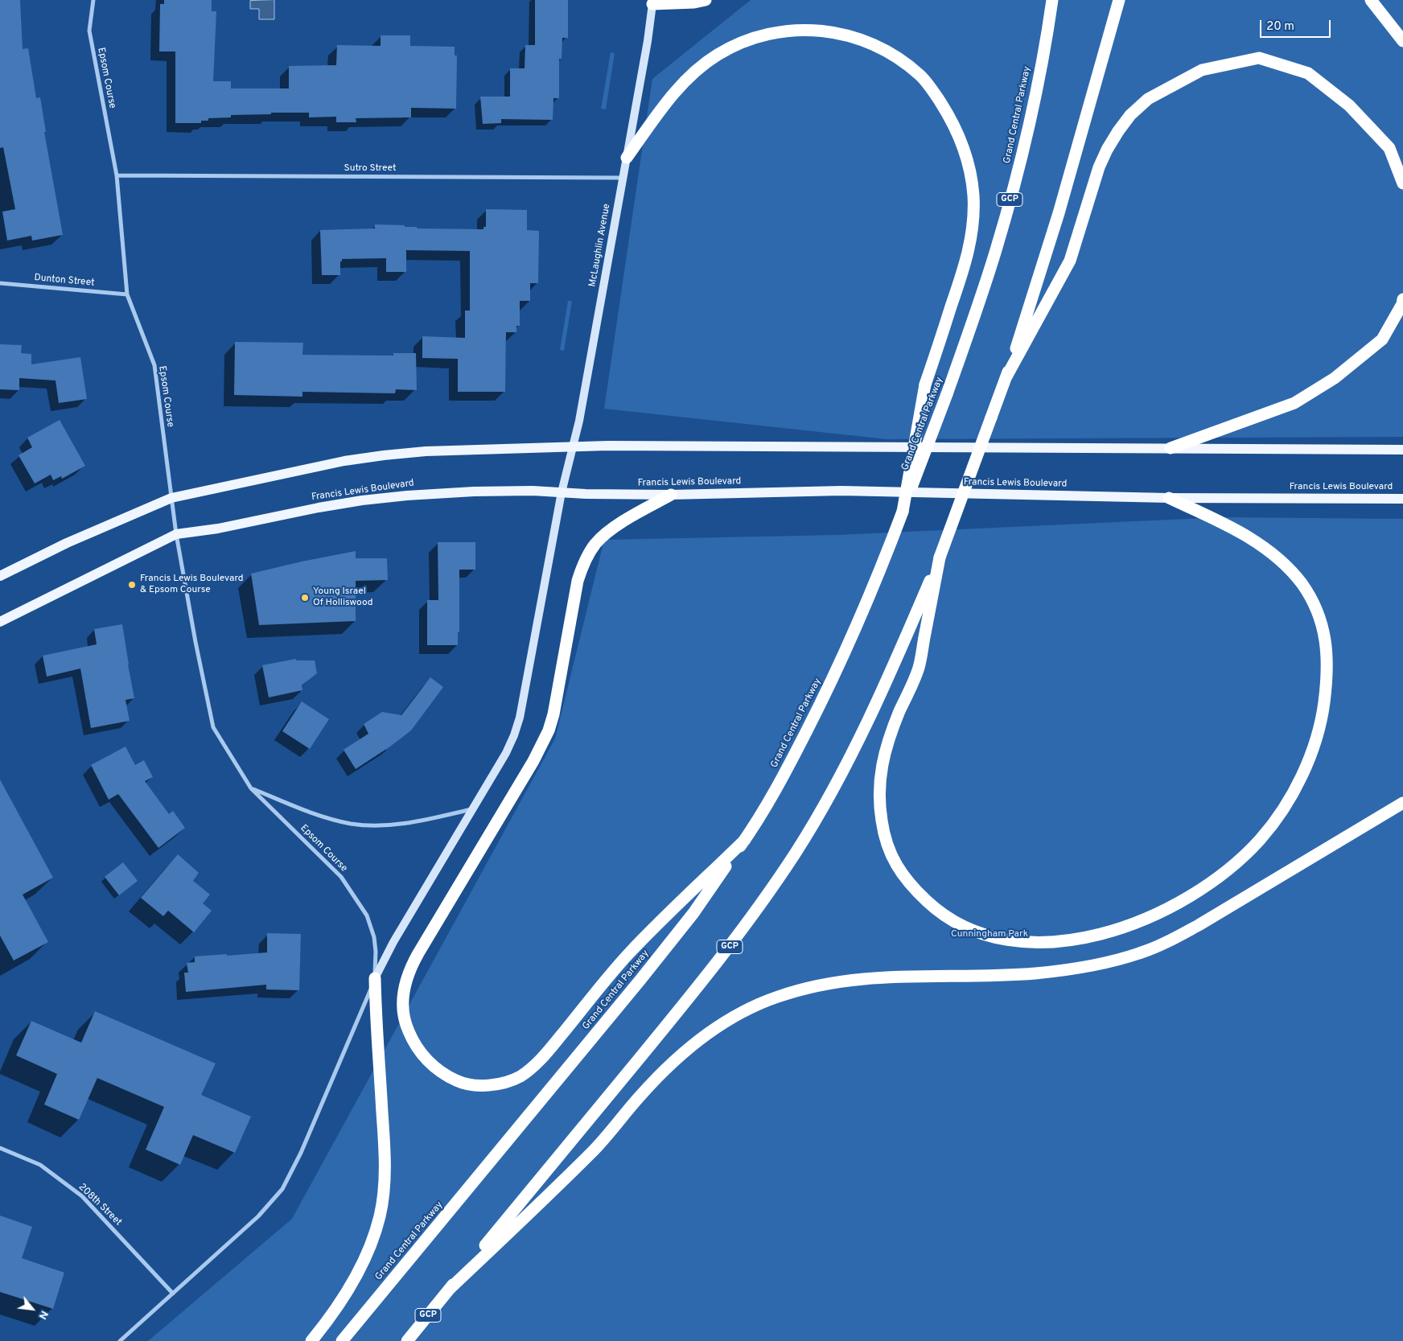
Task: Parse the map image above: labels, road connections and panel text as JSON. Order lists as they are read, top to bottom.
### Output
{
  "streets": {
    "highway": ["Grand Central Parkway", "GCP"],
    "main road": ["Francis Lewis Boulevard"],
    "street": [
      "Epsom Course",
      "Sutro Street",
      "McLaughlin Avenue",
      "Dunton Street",
      "208th Street"
    ]
  },
  "crossings": [
    ["Epsom Course", "Sutro Street"],
    ["Epsom Course", "Dunton Street"],
    ["Epsom Course", "Francis Lewis Boulevard"],
    ["Sutro Street", "McLaughlin Avenue"],
    ["McLaughlin Avenue", "Francis Lewis Boulevard"]
  ],
  "parks": ["Cunningham Park"],
  "places": ["Francis Lewis Boulevard & Epsom Course", "Young Israel Of Holliswood"],
  "scale_bar": "20 m",
  "north": "bottom right"
}
